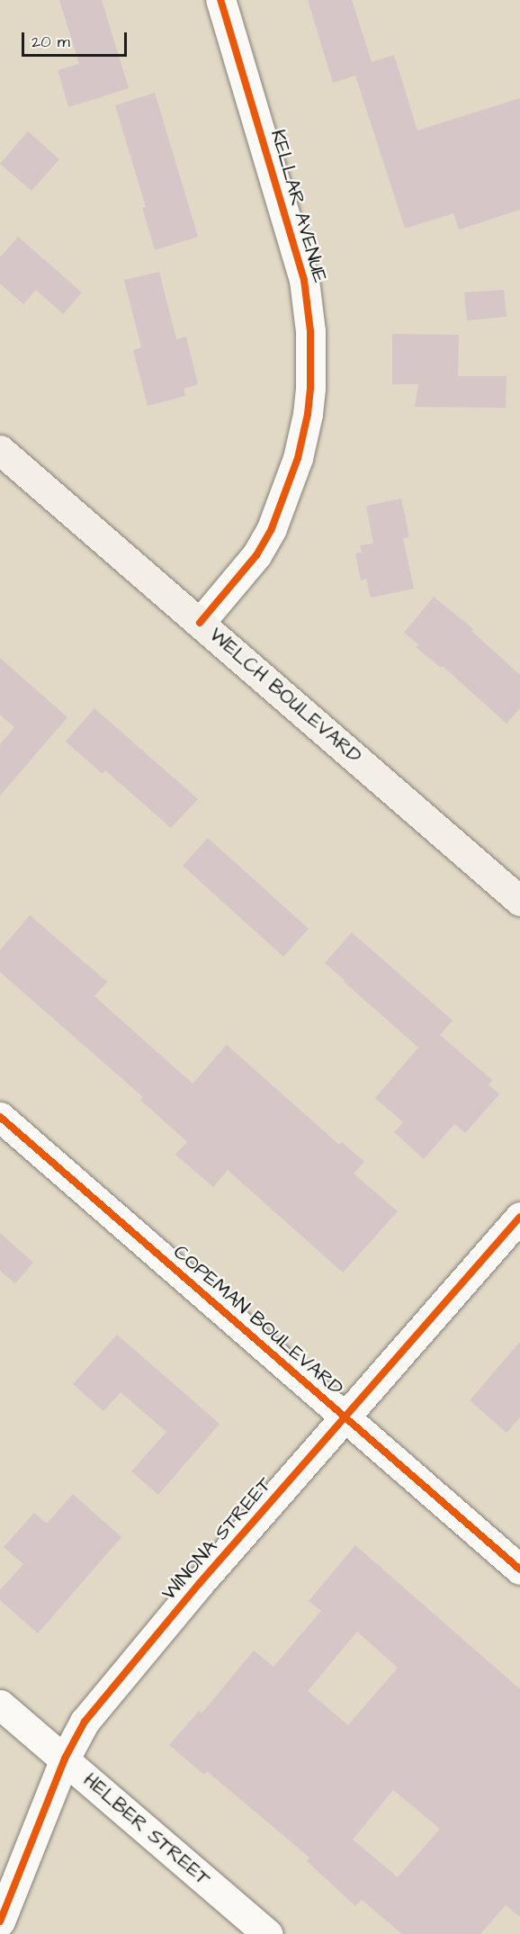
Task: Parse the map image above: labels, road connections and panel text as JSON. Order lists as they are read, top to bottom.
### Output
{
  "streets": {
    "main road": ["WELCH BOULEVARD"],
    "street": [
      "KELLAR AVENUE",
      "COPEMAN BOULEVARD",
      "WINONA STREET",
      "HELBER STREET"
    ]
  },
  "crossings": [
    ["KELLAR AVENUE", "WELCH BOULEVARD"],
    ["COPEMAN BOULEVARD", "WINONA STREET"],
    ["WINONA STREET", "HELBER STREET"]
  ],
  "scale_bar": "20 m"
}
